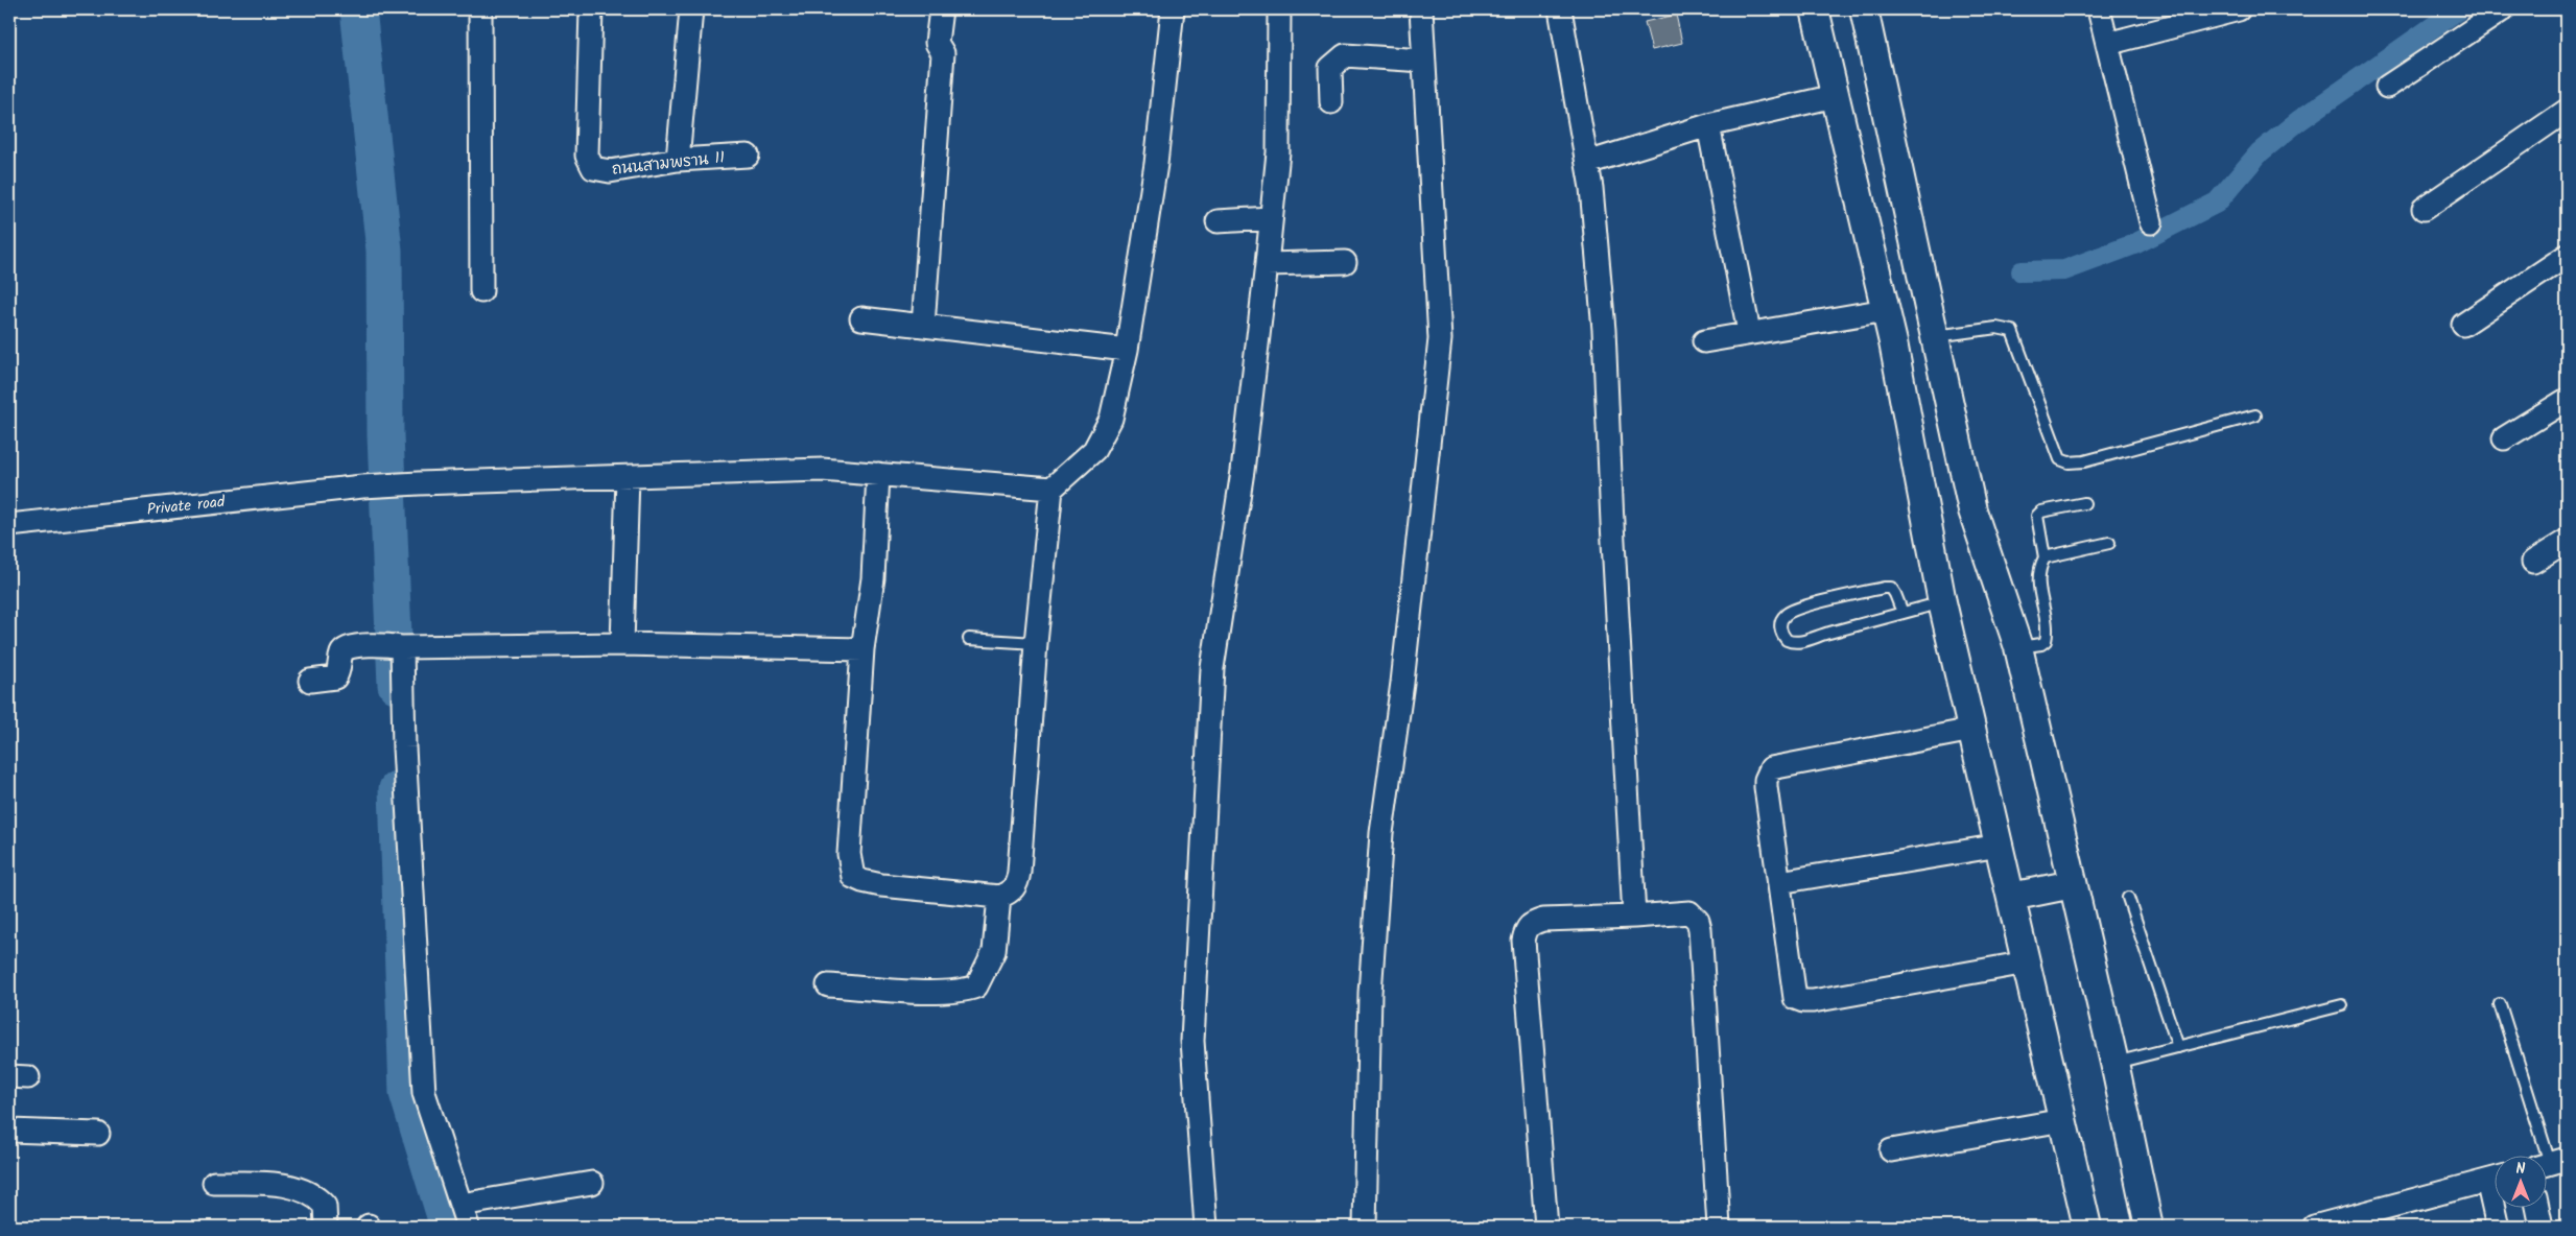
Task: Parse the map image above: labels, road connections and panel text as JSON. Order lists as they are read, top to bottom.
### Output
{
  "streets": {
    "street": ["ถนนสามพราน 11", "Private road"]
  },
  "north": "top"
}
